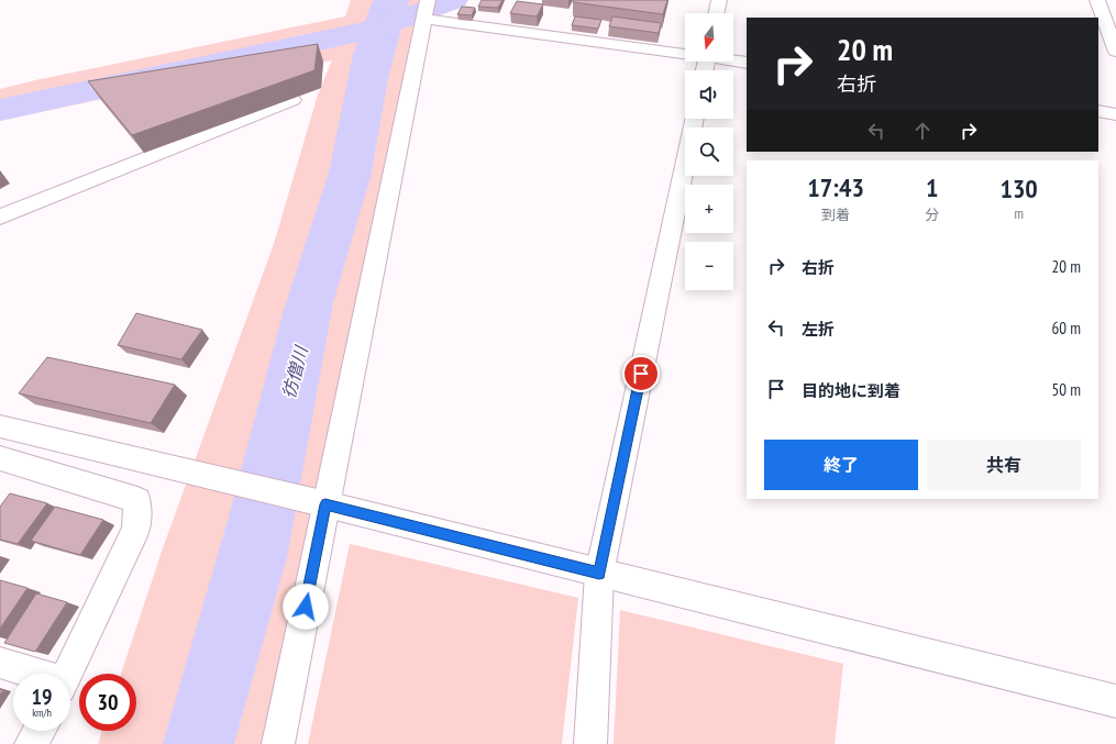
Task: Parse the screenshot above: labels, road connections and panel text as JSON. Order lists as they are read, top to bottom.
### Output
{
  "water": ["彷僧川"],
  "north": "bottom",
  "page": {
    "map_buttons": ["+", "−"],
    "turn": ["20 m", "右折"],
    "eta": [
      "17:43",
      "到着",
      "1",
      "分",
      "130",
      "m"
    ],
    "list": [
      {
        "name": "右折",
        "value": "20 m"
      },
      {
        "name": "左折",
        "value": "60 m"
      },
      {
        "name": "目的地に到着",
        "value": "50 m"
      }
    ],
    "buttons": ["終了", "共有"],
    "speed": "19 km/h",
    "limit": "30"
  }
}
